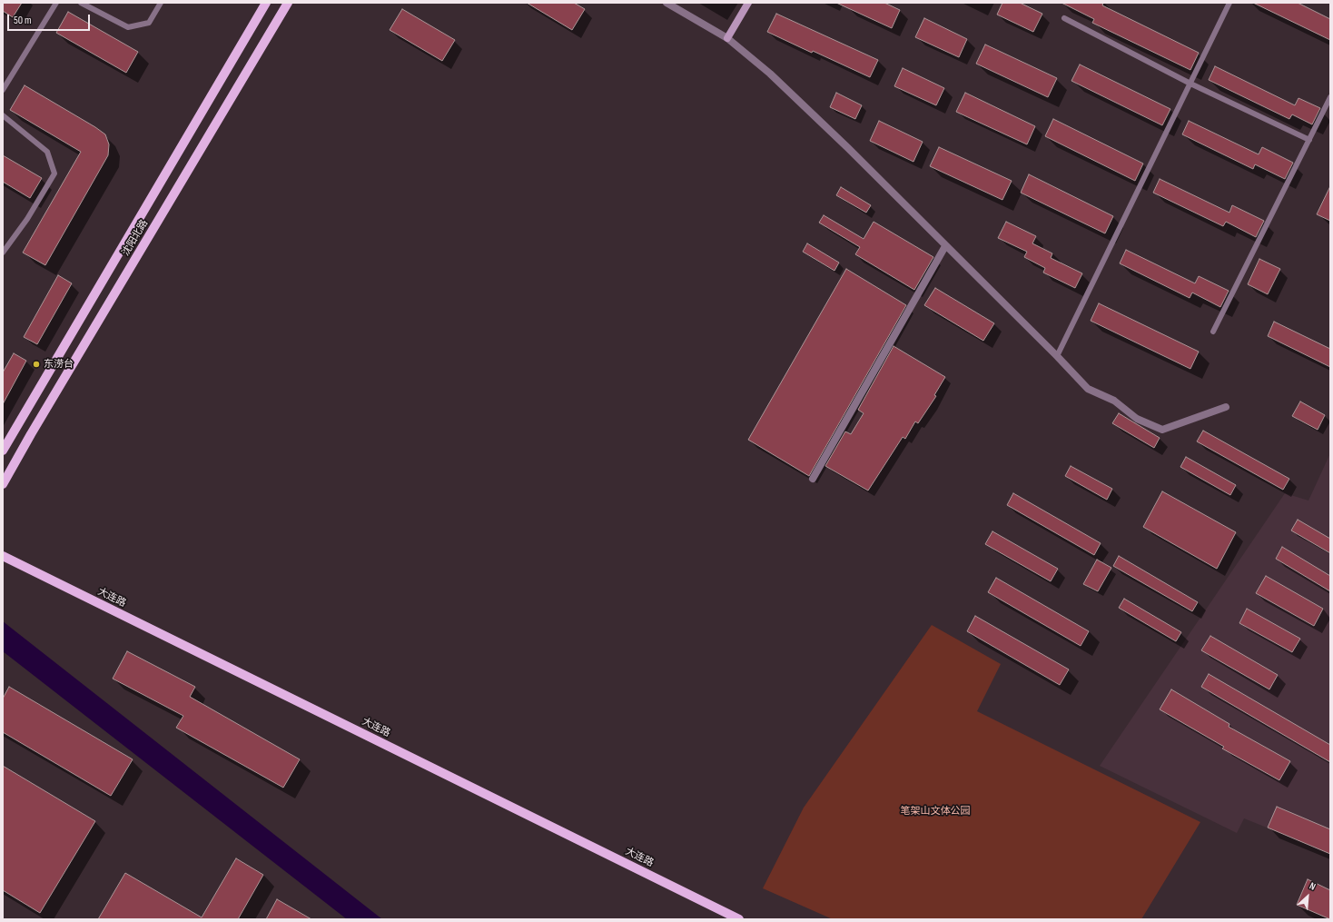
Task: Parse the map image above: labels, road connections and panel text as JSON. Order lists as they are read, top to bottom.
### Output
{
  "streets": {
    "main road": ["沈阳北路", "大连路"]
  },
  "parks": ["笔架山文体公园"],
  "places": ["东涝台"],
  "scale_bar": "50 m",
  "north": "top right"
}
